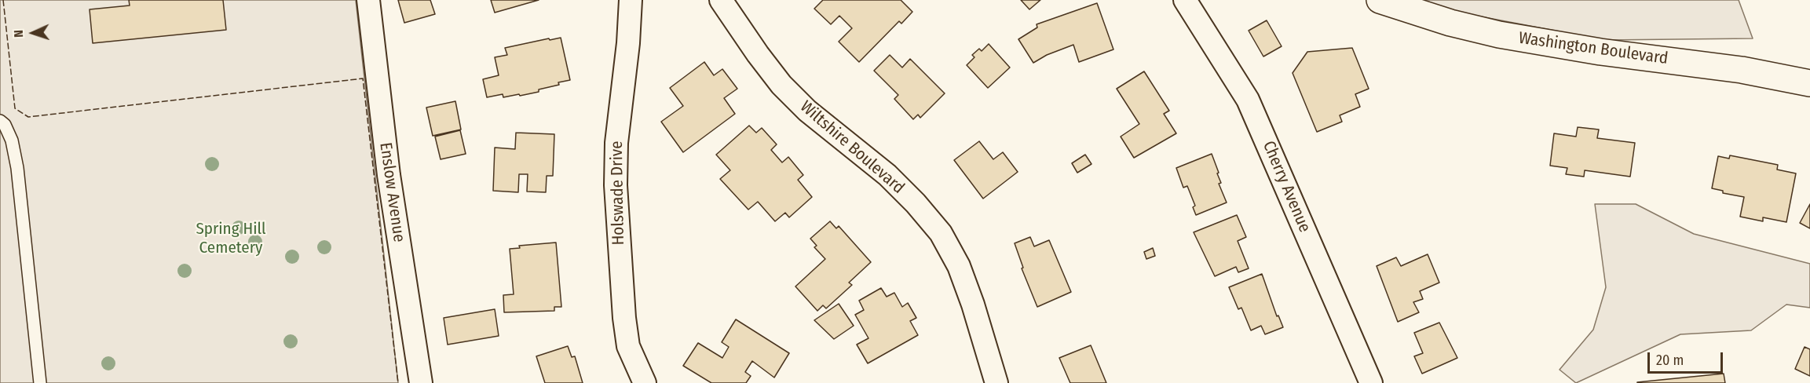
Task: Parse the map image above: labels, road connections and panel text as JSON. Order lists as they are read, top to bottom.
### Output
{
  "streets": {
    "street": [
      "Washington Boulevard",
      "Wiltshire Boulevard",
      "Cherry Avenue",
      "Enslow Avenue",
      "Holswade Drive"
    ]
  },
  "parks": ["Spring Hill Cemetery"],
  "scale_bar": "20 m",
  "north": "left"
}
